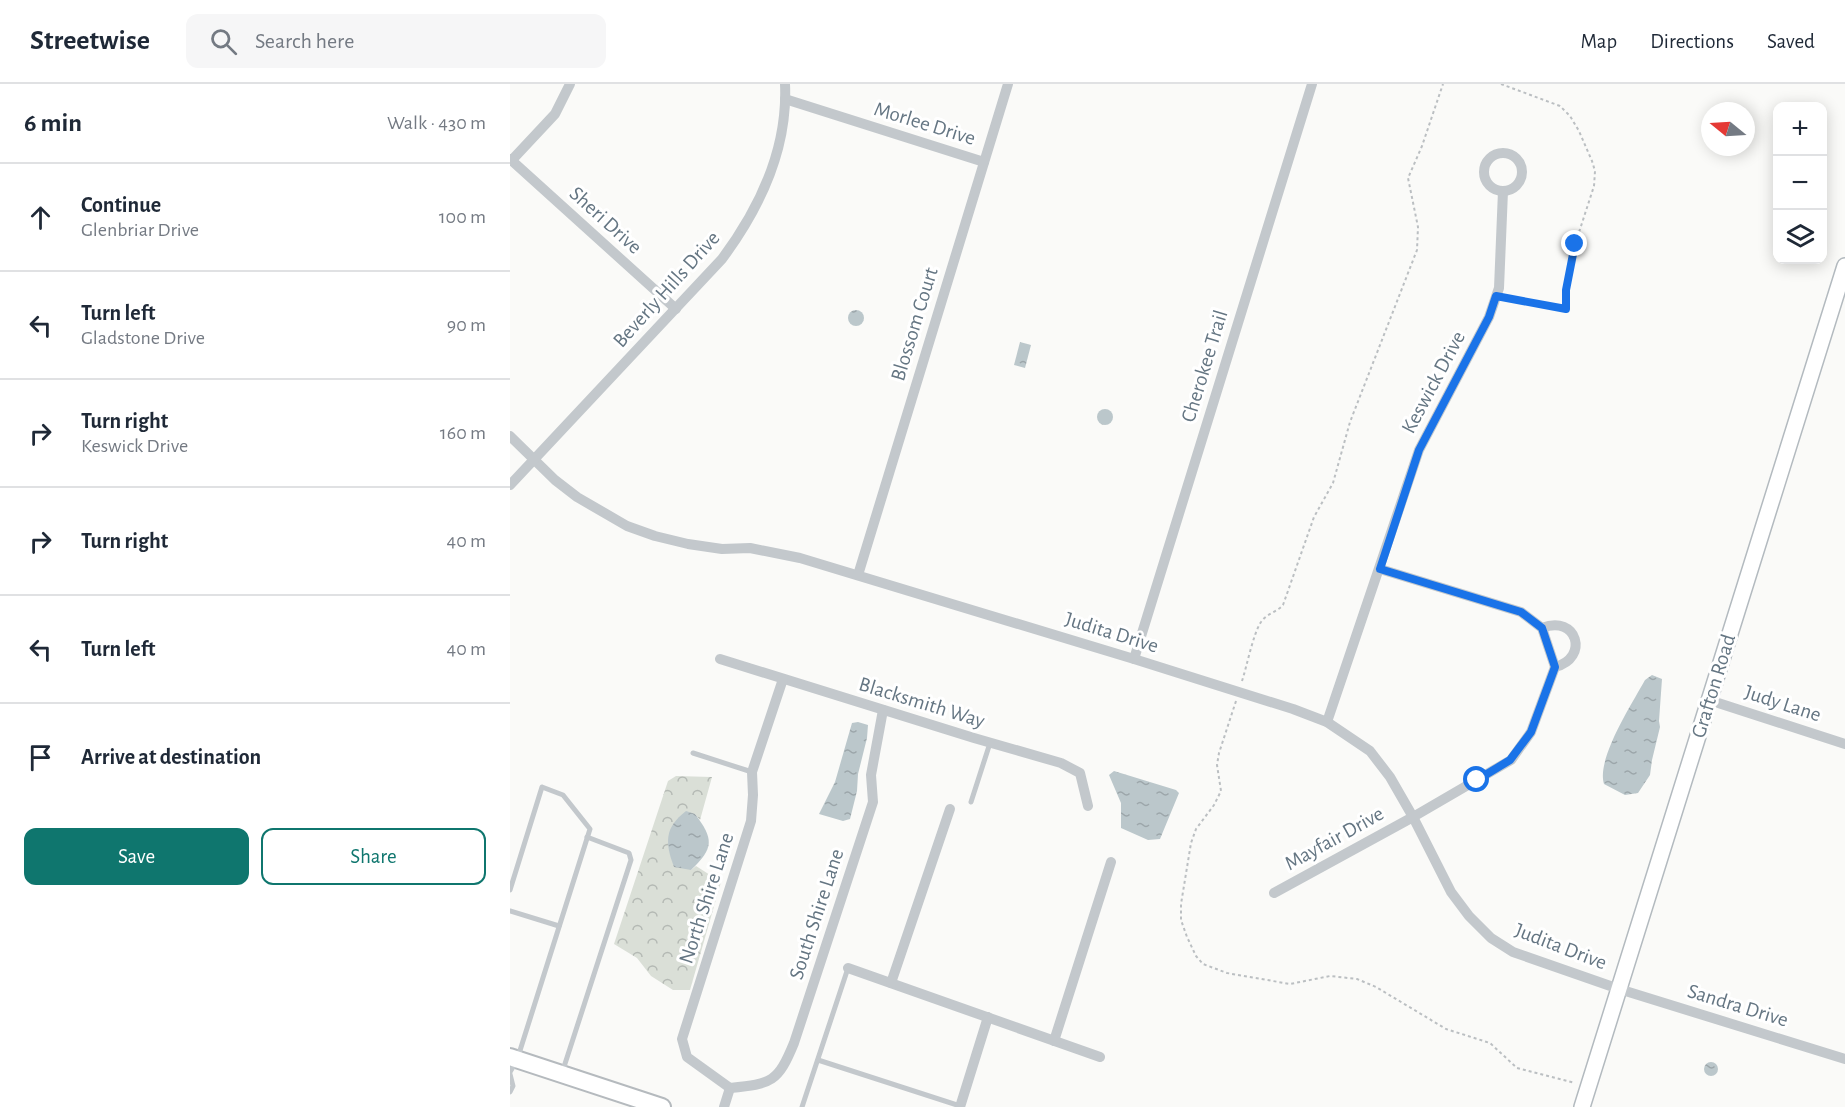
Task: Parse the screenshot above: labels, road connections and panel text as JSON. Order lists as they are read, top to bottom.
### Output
{
  "streets": {
    "street": [
      "Morlee Drive",
      "Sheri Drive",
      "Beverly Hills Drive",
      "Blossom Court",
      "Cherokee Trail",
      "Keswick Drive",
      "Judita Drive",
      "Grafton Road",
      "Blacksmith Way",
      "Judy Lane",
      "Mayfair Drive",
      "North Shire Lane",
      "South Shire Lane",
      "Sandra Drive"
    ]
  },
  "crossings": [
    ["Morlee Drive", "Beverly Hills Drive"],
    ["Morlee Drive", "Blossom Court"],
    ["Sheri Drive", "Beverly Hills Drive"],
    ["Beverly Hills Drive", "Judita Drive"],
    ["Blossom Court", "Judita Drive"],
    ["Cherokee Trail", "Judita Drive"],
    ["Keswick Drive", "Judita Drive"],
    ["Judita Drive", "Grafton Road"],
    ["Judita Drive", "Mayfair Drive"],
    ["Judita Drive", "Sandra Drive"],
    ["Grafton Road", "Judy Lane"],
    ["Grafton Road", "Sandra Drive"],
    ["Blacksmith Way", "North Shire Lane"],
    ["Blacksmith Way", "South Shire Lane"],
    ["North Shire Lane", "South Shire Lane"]
  ],
  "north": "left",
  "page": {
    "header": "Streetwise",
    "search": "Search here",
    "nav": ["Map", "Directions", "Saved"],
    "heading": ["6 min", "Walk · 430 m"],
    "map_buttons": ["+", "−"],
    "list": [
      ["Continue", "Glenbriar Drive", "100 m"],
      ["Turn left", "Gladstone Drive", "90 m"],
      ["Turn right", "Keswick Drive", "160 m"],
      ["Turn right", "40 m"],
      ["Turn left", "40 m"],
      "Arrive at destination"
    ],
    "buttons": ["Save", "Share"]
  }
}
